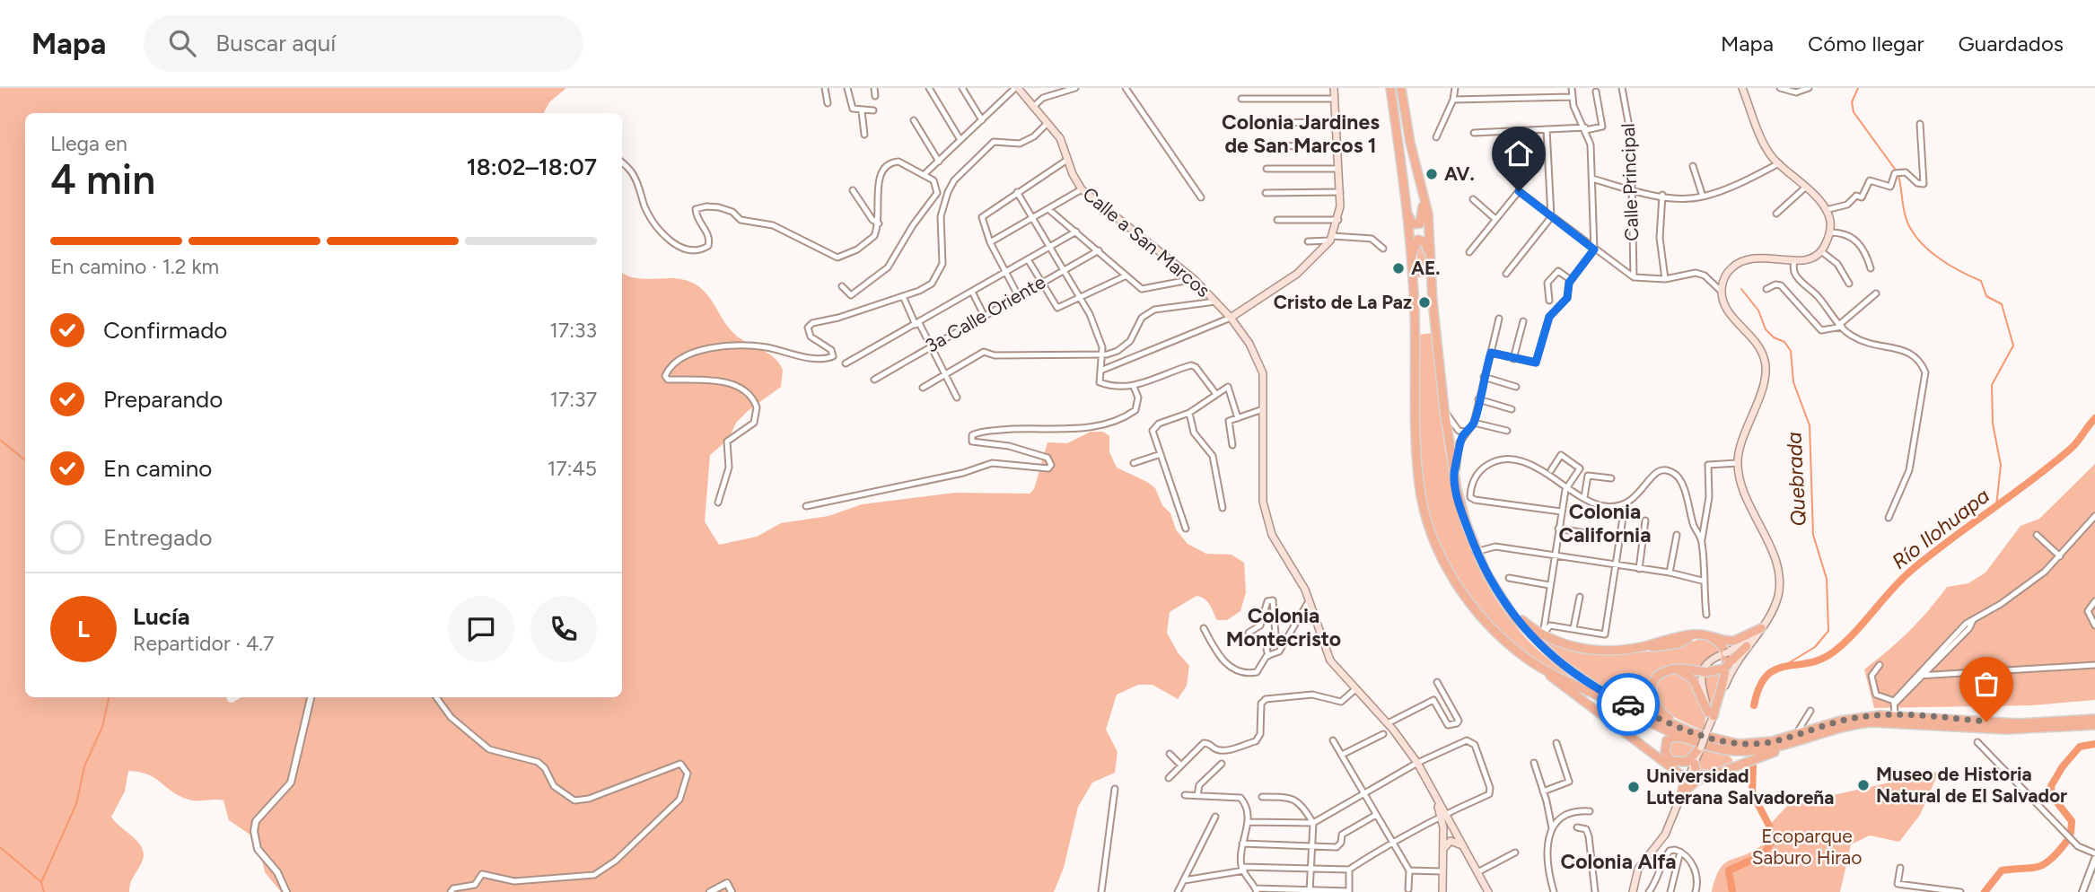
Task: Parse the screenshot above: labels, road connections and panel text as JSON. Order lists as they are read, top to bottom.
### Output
{
  "streets": {
    "main road": ["Calle a San Marcos"],
    "street": ["Calle Principal", "3a Calle Oriente"]
  },
  "districts": [
    "Colonia Jardines de San Marcos 1",
    "Colonia California",
    "Colonia Montecristo",
    "Colonia Alfa"
  ],
  "water": ["Quebrada", "Río Ilohuapa"],
  "parks": ["Ecoparque Saburo Hirao"],
  "places": [
    "AV.",
    "AE.",
    "Cristo de La Paz",
    "Museo de Historia Natural de El Salvador",
    "Universidad Luterana Salvadoreña"
  ],
  "page": {
    "header": "Mapa",
    "search": "Buscar aquí",
    "nav": ["Mapa", "Cómo llegar", "Guardados"],
    "heading": ["4 min", "Llega en", "18:02–18:07"],
    "panel": ["Lucía", "Repartidor · 4.7"],
    "bar": "En camino · 1.2 km",
    "list": [
      ["Confirmado", "17:33"],
      ["Preparando", "17:37"],
      ["En camino", "17:45"],
      "Entregado"
    ],
    "round": "L"
  }
}
